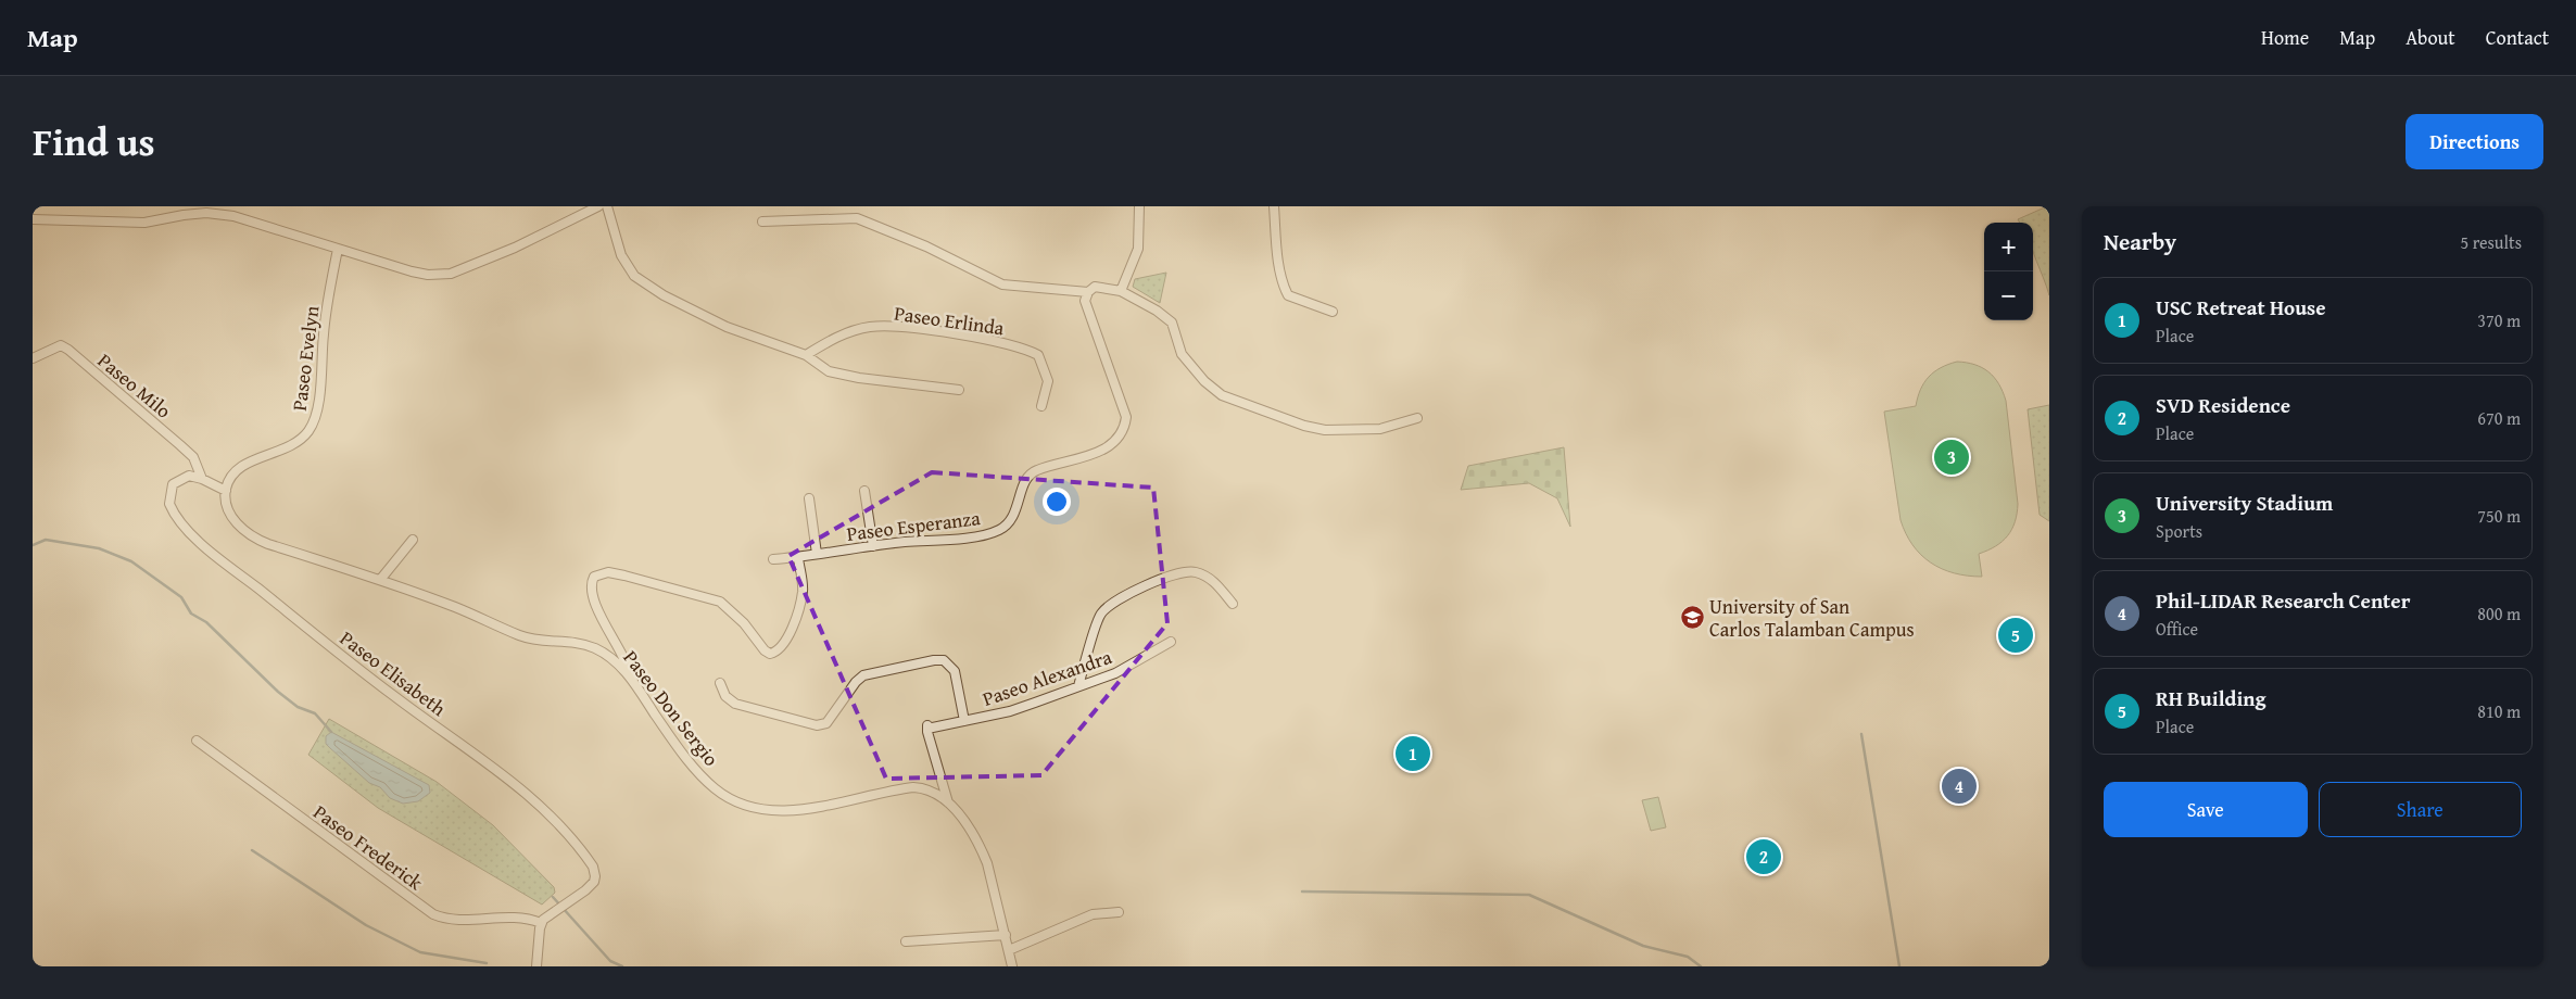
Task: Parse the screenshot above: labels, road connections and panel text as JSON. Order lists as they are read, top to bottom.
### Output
{
  "streets": {
    "street": [
      "Paseo Erlinda",
      "Paseo Evelyn",
      "Paseo Milo",
      "Paseo Esperanza",
      "Paseo Elisabeth",
      "Paseo Alexandra",
      "Paseo Don Sergio",
      "Paseo Frederick"
    ]
  },
  "crossings": [
    ["Paseo Evelyn", "Paseo Don Sergio"],
    ["Paseo Milo", "Paseo Elisabeth"],
    ["Paseo Elisabeth", "Paseo Frederick"],
    ["Paseo Alexandra", "Paseo Don Sergio"]
  ],
  "places": {
    "school or university": ["University of San Carlos Talamban Campus"]
  },
  "page": {
    "header": "Map",
    "nav": [
      "Home",
      "Map",
      "About",
      "Contact"
    ],
    "title": "Find us",
    "buttons": [
      "Directions",
      ["Save", "Share"]
    ],
    "heading": ["Nearby", "5 results"],
    "map_buttons": ["+", "−"],
    "list": [
      {
        "mark": "1",
        "name": "USC Retreat House",
        "note": "Place",
        "value": "370 m"
      },
      {
        "mark": "2",
        "name": "SVD Residence",
        "note": "Place",
        "value": "670 m"
      },
      {
        "mark": "3",
        "name": "University Stadium",
        "note": "Sports",
        "value": "750 m"
      },
      {
        "mark": "4",
        "name": "Phil-LIDAR Research Center",
        "note": "Office",
        "value": "800 m"
      },
      {
        "mark": "5",
        "name": "RH Building",
        "note": "Place",
        "value": "810 m"
      }
    ],
    "pins": [
      "3",
      "5",
      "1",
      "4",
      "2"
    ]
  }
}
